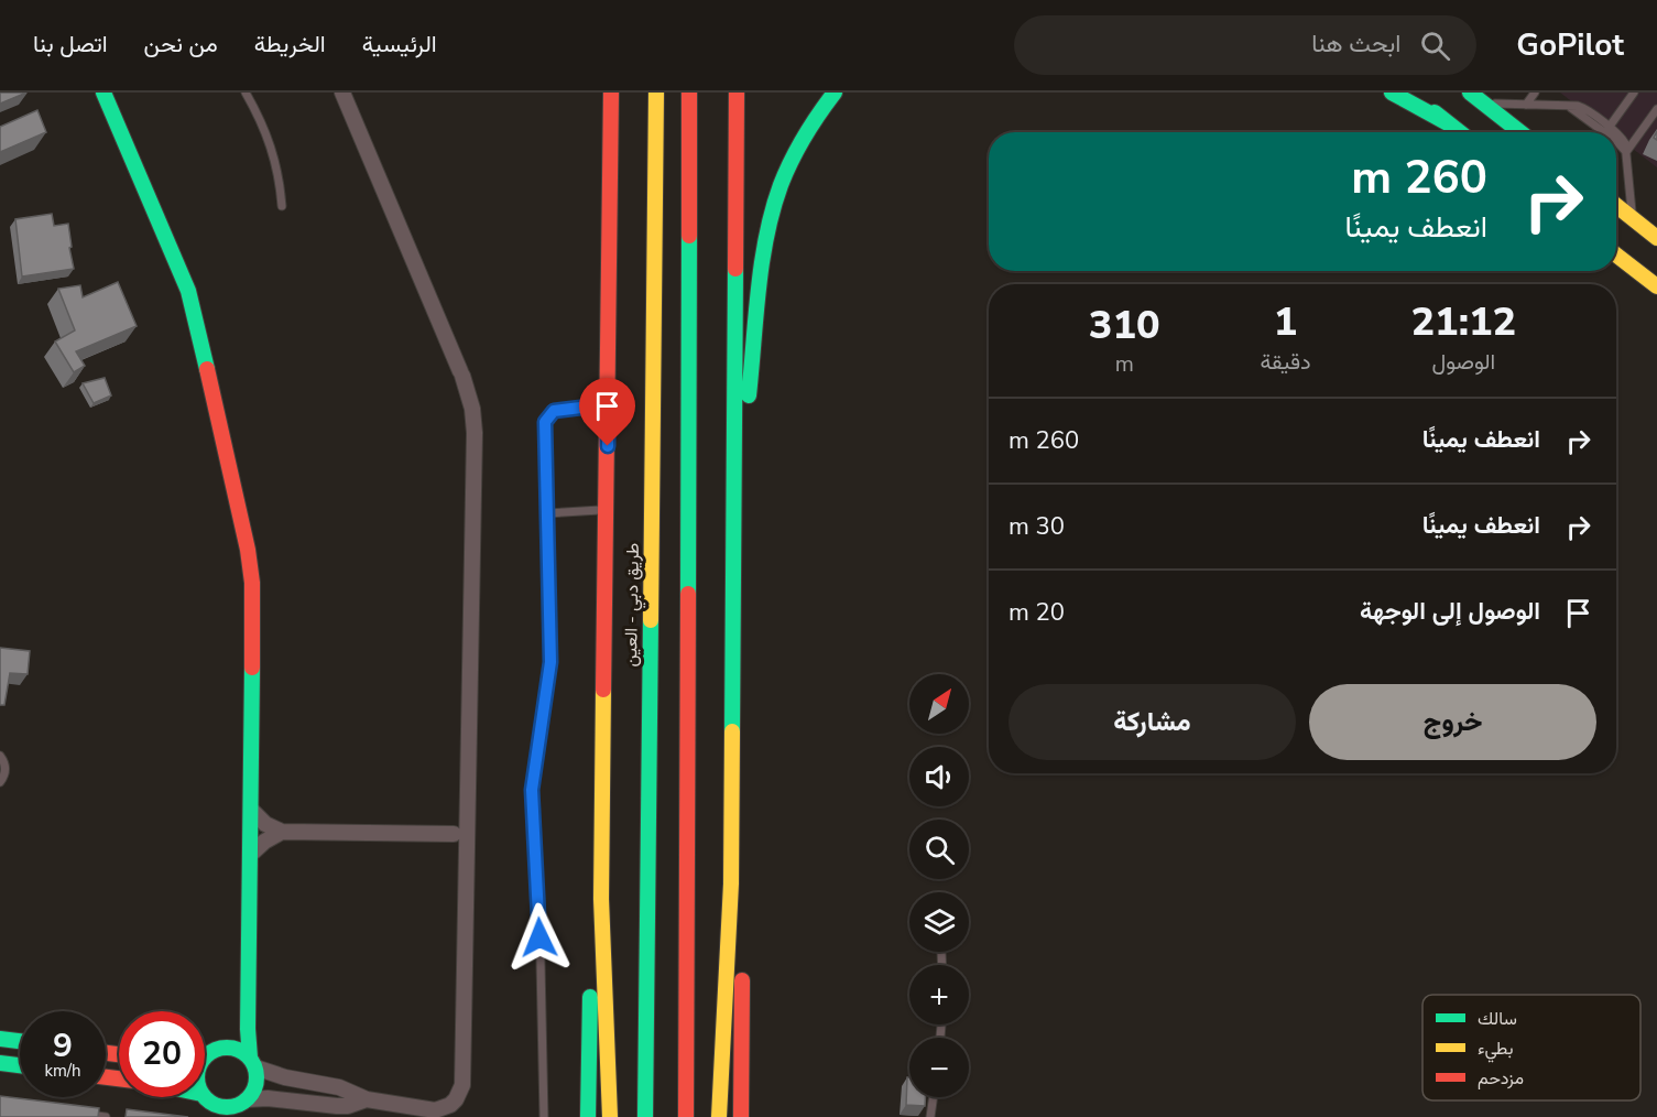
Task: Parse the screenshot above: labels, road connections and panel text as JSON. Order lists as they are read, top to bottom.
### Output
{
  "streets": {
    "main road": ["طريق دبي - العين"]
  },
  "legend": ["سالك", "بطيء", "مزدحم"],
  "north": "top right",
  "page": {
    "header": "GoPilot",
    "search": "ابحث هنا",
    "nav": [
      "الرئيسية",
      "الخريطة",
      "من نحن",
      "اتصل بنا"
    ],
    "turn": ["260 m", "انعطف يمينًا"],
    "eta": [
      "21:12",
      "الوصول",
      "1",
      "دقيقة",
      "310",
      "m"
    ],
    "list": [
      {
        "name": "انعطف يمينًا",
        "value": "260 m"
      },
      {
        "name": "انعطف يمينًا",
        "value": "30 m"
      },
      {
        "name": "الوصول إلى الوجهة",
        "value": "20 m"
      }
    ],
    "buttons": ["خروج", "مشاركة"],
    "map_buttons": ["+", "−"],
    "speed": "9 km/h",
    "limit": "20"
  }
}
